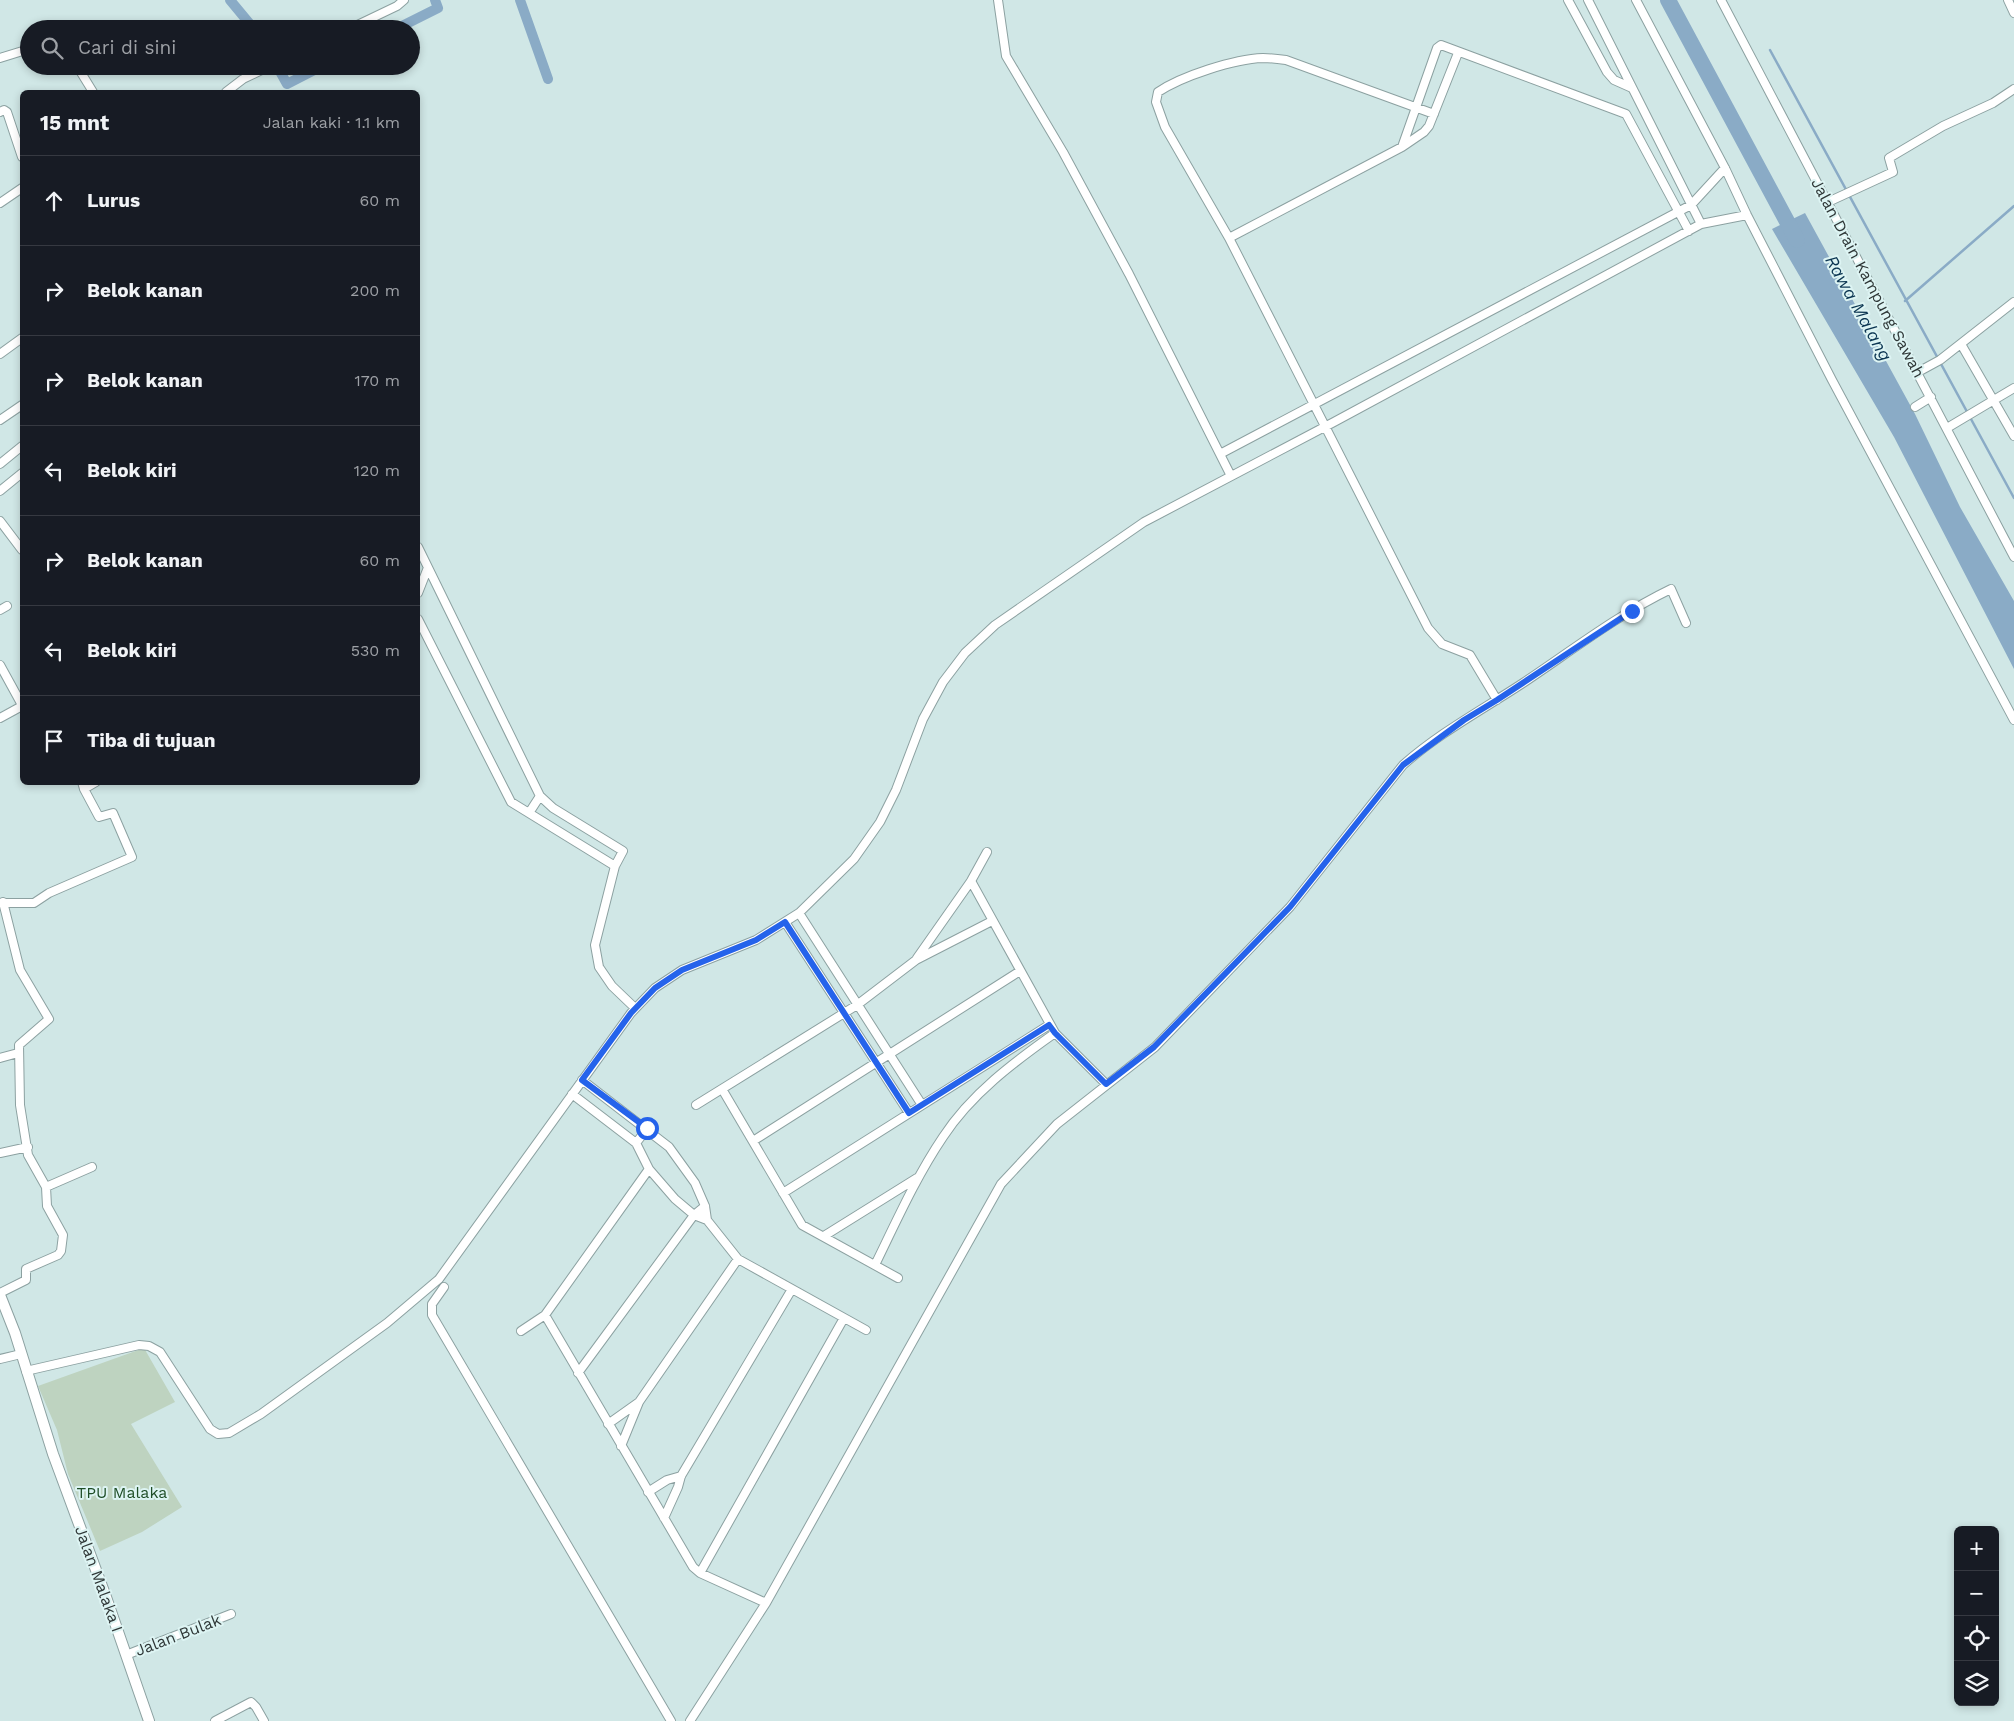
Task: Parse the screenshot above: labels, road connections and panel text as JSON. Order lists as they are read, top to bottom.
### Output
{
  "streets": {
    "street": ["Jalan Drain Kampung Sawah", "Jalan Malaka I", "Jalan Bulak"]
  },
  "crossings": [
    ["Jalan Malaka I", "Jalan Bulak"]
  ],
  "water": ["Rawa Malang"],
  "parks": ["TPU Malaka"],
  "page": {
    "search": "Cari di sini",
    "heading": ["15 mnt", "Jalan kaki · 1.1 km"],
    "list": [
      ["Lurus", "60 m"],
      ["Belok kanan", "200 m"],
      ["Belok kanan", "170 m"],
      ["Belok kiri", "120 m"],
      ["Belok kanan", "60 m"],
      ["Belok kiri", "530 m"],
      "Tiba di tujuan"
    ],
    "map_buttons": ["+", "−"]
  }
}
